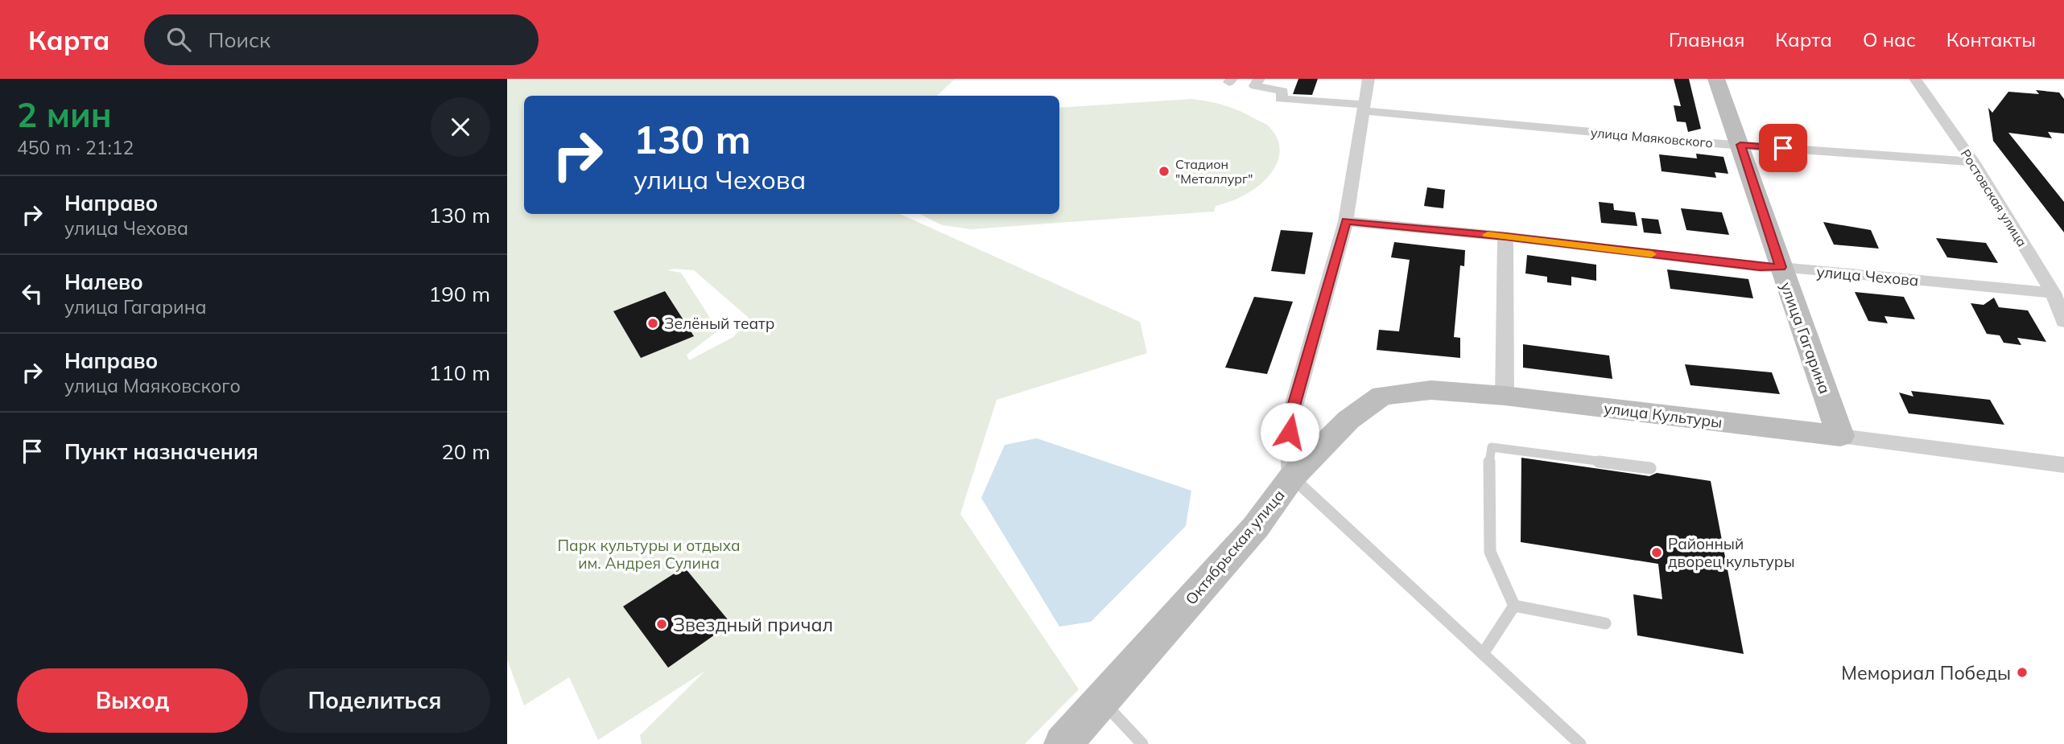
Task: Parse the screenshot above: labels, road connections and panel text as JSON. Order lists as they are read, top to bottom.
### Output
{
  "streets": {
    "main road": ["улица Гагарина", "улица Культуры", "Октябрьская улица"],
    "street": ["улица Маяковского", "Ростовская улица", "улица Чехова"]
  },
  "crossings": [
    ["улица Маяковского", "Ростовская улица"],
    ["улица Маяковского", "улица Гагарина"],
    ["улица Маяковского", "Октябрьская улица"],
    ["Ростовская улица", "улица Чехова"],
    ["улица Чехова", "улица Гагарина"],
    ["улица Чехова", "Октябрьская улица"],
    ["улица Гагарина", "улица Культуры"],
    ["улица Культуры", "Октябрьская улица"]
  ],
  "parks": ["Парк культуры и отдыха им. Андрея Сулина"],
  "places": [
    "Стадион \"Металлург\"",
    "Зелёный театр",
    "Районный дворец культуры",
    "Звездный причал",
    "Мемориал Победы"
  ],
  "page": {
    "header": "Карта",
    "search": "Поиск",
    "nav": [
      "Главная",
      "Карта",
      "О нас",
      "Контакты"
    ],
    "heading": ["2 мин", "450 m · 21:12"],
    "turn": ["130 m", "улица Чехова"],
    "list": [
      {
        "name": "Направо",
        "note": "улица Чехова",
        "value": "130 m"
      },
      {
        "name": "Налево",
        "note": "улица Гагарина",
        "value": "190 m"
      },
      {
        "name": "Направо",
        "note": "улица Маяковского",
        "value": "110 m"
      },
      {
        "name": "Пункт назначения",
        "value": "20 m"
      }
    ],
    "buttons": ["Выход", "Поделиться"]
  }
}
